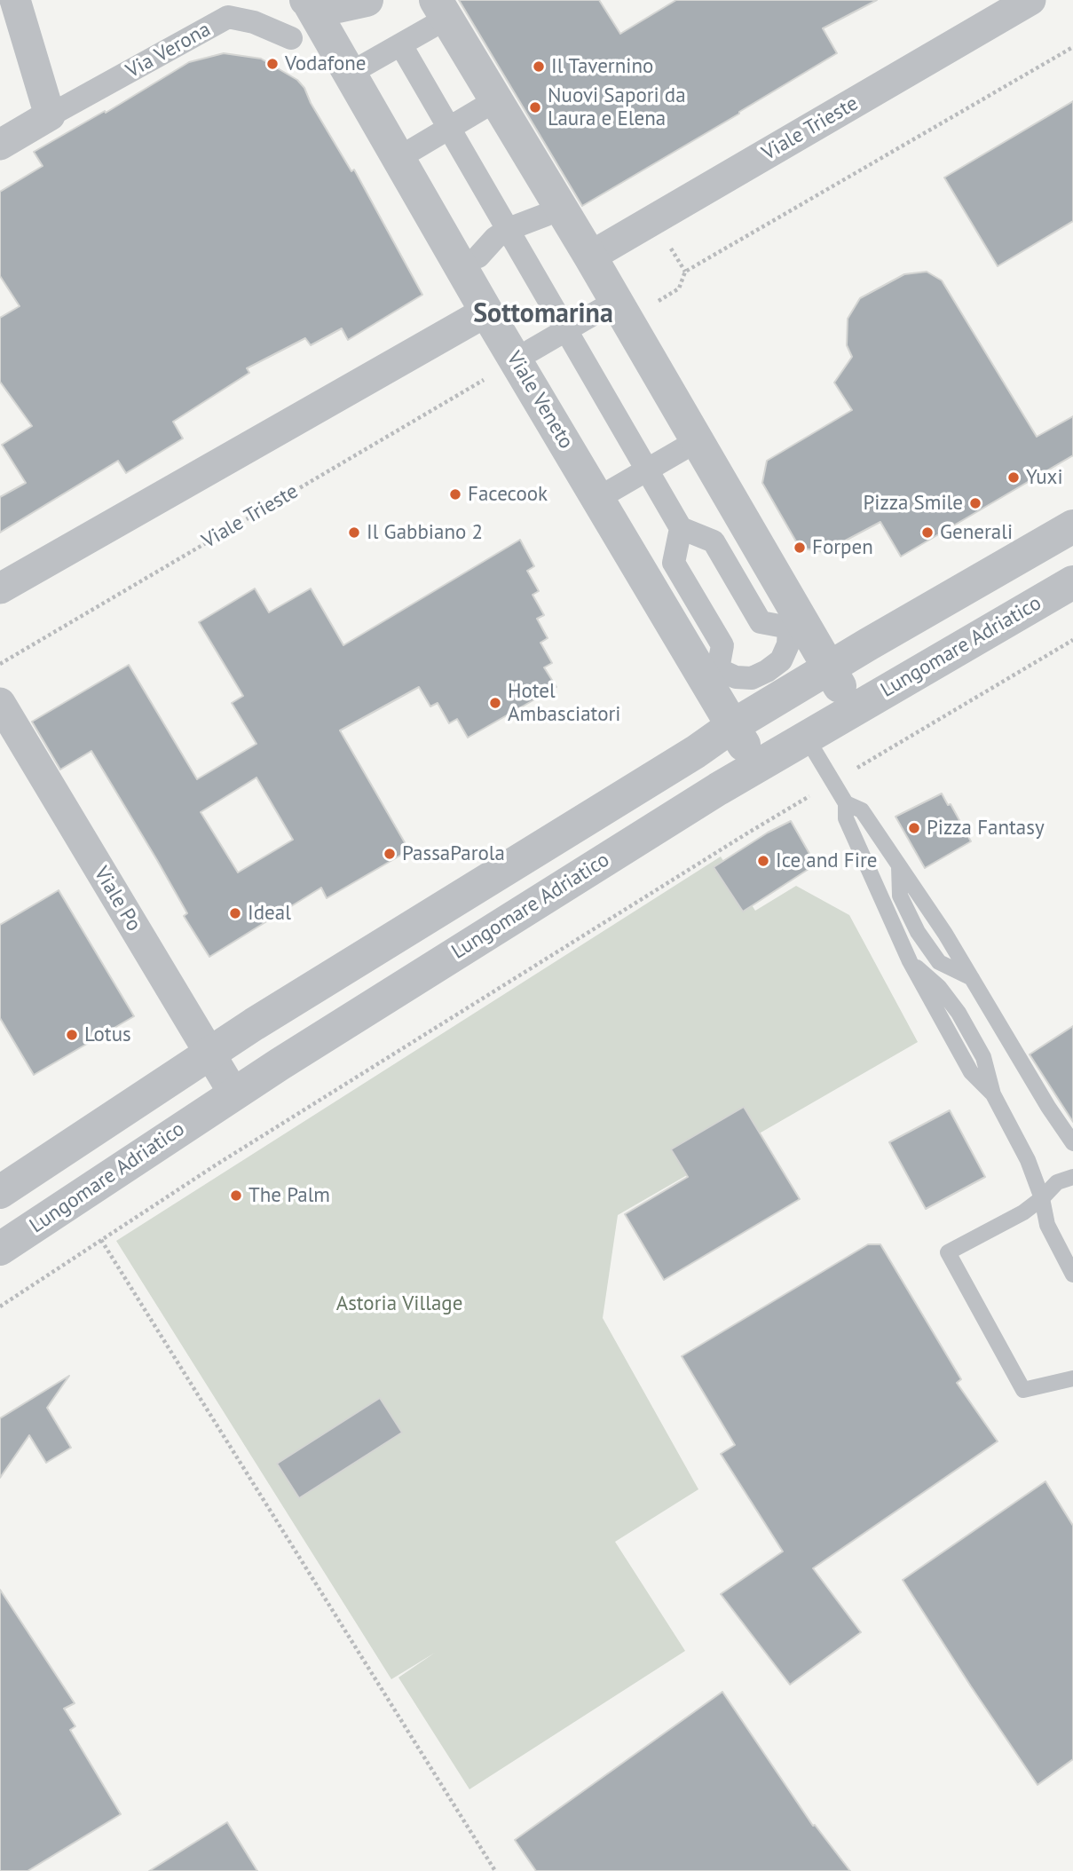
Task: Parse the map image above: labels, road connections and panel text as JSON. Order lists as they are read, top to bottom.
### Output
{
  "streets": {
    "street": [
      "Via Verona",
      "Viale Trieste",
      "Viale Veneto",
      "Lungomare Adriatico",
      "Viale Po"
    ]
  },
  "crossings": [
    ["Viale Veneto", "Lungomare Adriatico"],
    ["Lungomare Adriatico", "Viale Po"]
  ],
  "districts": ["Sottomarina"],
  "parks": ["Astoria Village"],
  "places": [
    "Vodafone",
    "Il Tavernino",
    "Nuovi Sapori da Laura e Elena",
    "Yuxi",
    "Facecook",
    "Pizza Smile",
    "Il Gabbiano 2",
    "Generali",
    "Forpen",
    "Hotel Ambasciatori",
    "Pizza Fantasy",
    "PassaParola",
    "Ice and Fire",
    "Ideal",
    "Lotus",
    "The Palm"
  ]
}
